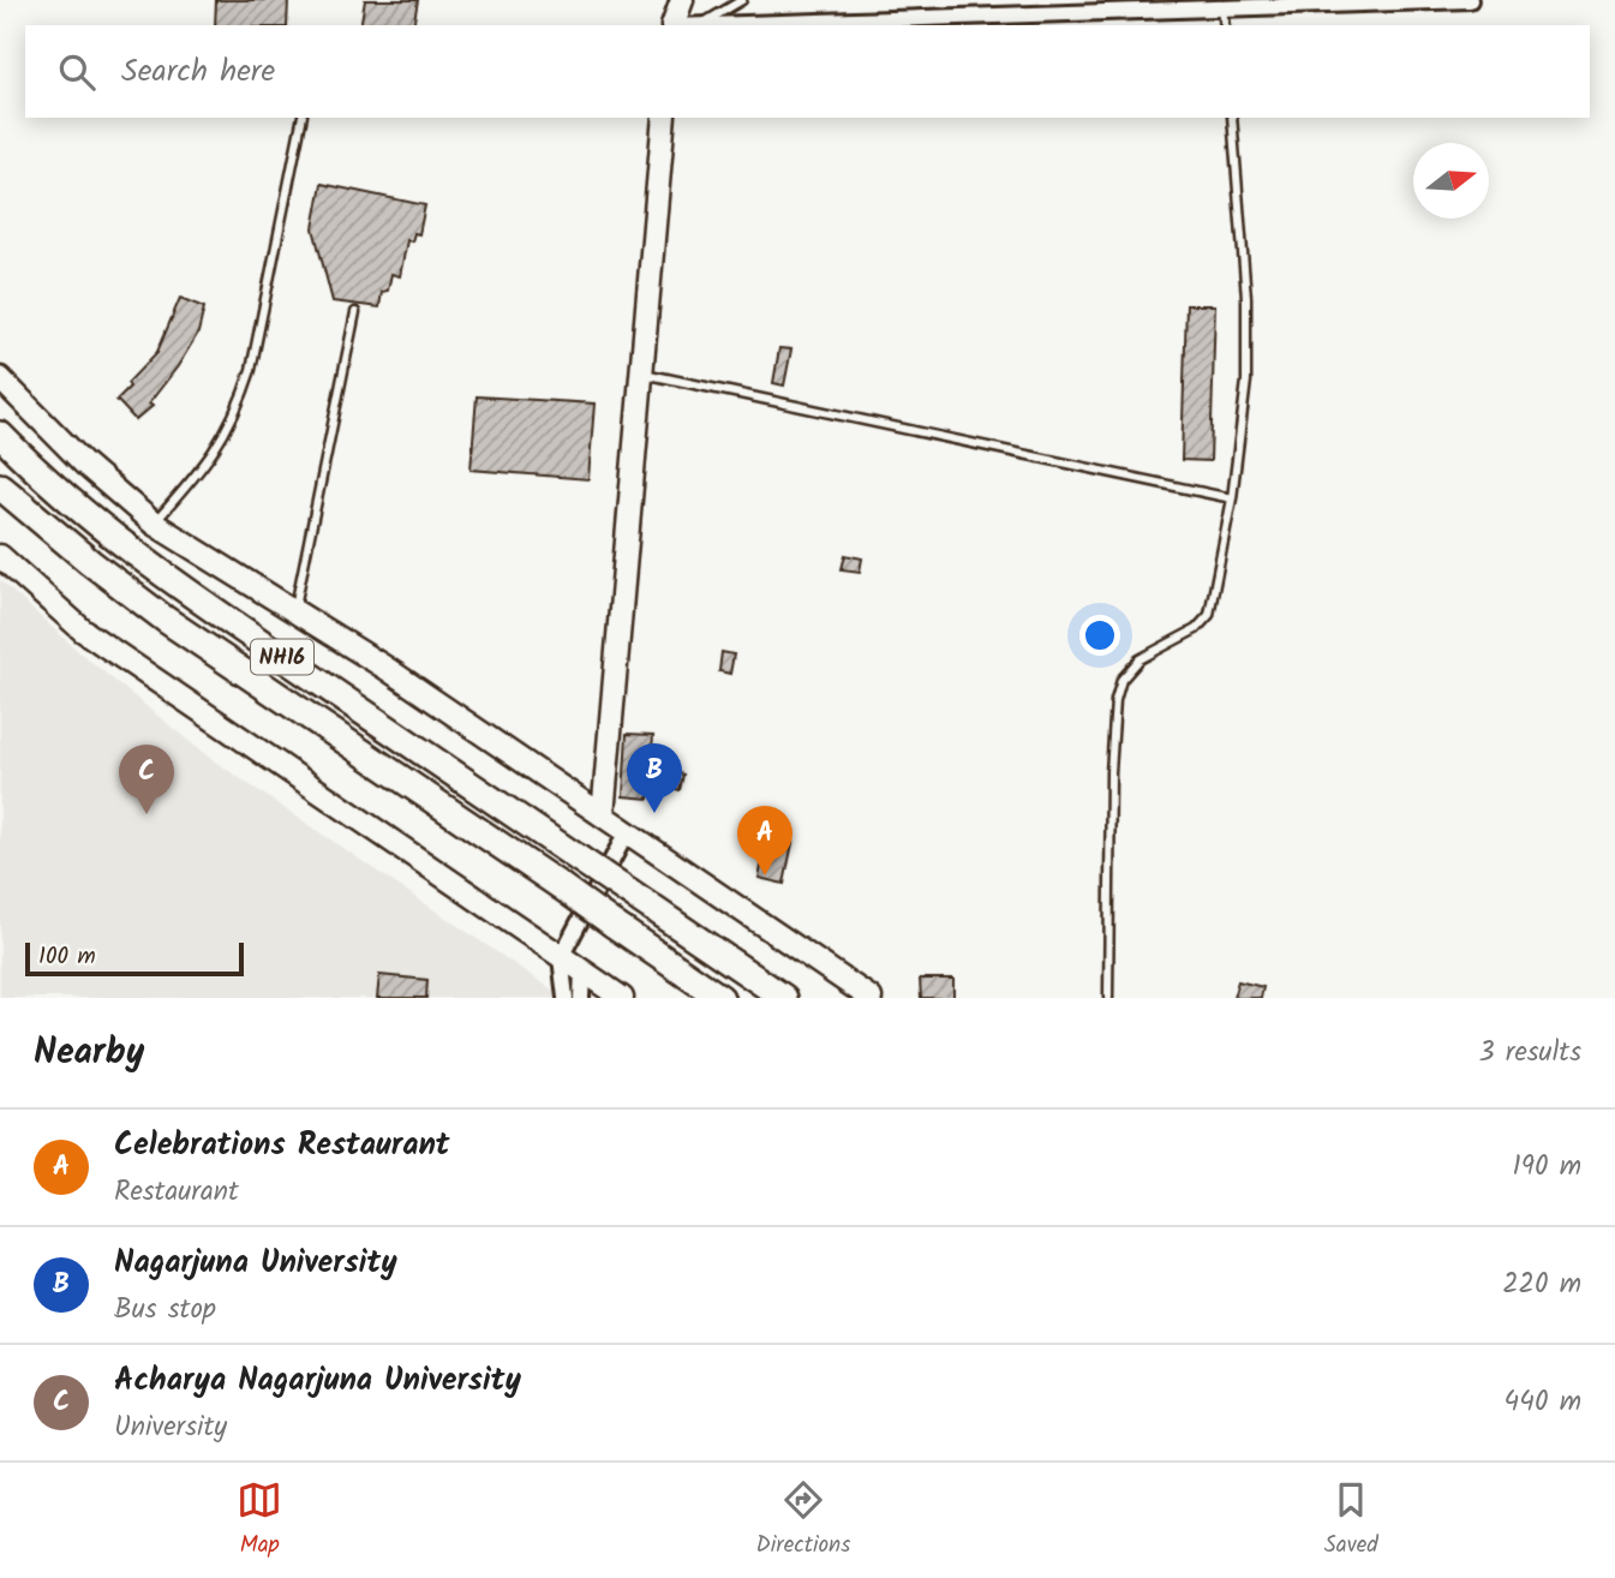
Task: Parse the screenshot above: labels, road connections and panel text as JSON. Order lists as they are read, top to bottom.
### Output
{
  "streets": {
    "highway": ["NH16"]
  },
  "scale_bar": "100 m",
  "north": "right",
  "page": {
    "search": "Search here",
    "pins": ["B", "C", "A"],
    "scale": "100 m",
    "heading": ["Nearby", "3 results"],
    "list": [
      {
        "mark": "A",
        "name": "Celebrations Restaurant",
        "note": "Restaurant",
        "value": "190 m"
      },
      {
        "mark": "B",
        "name": "Nagarjuna University",
        "note": "Bus stop",
        "value": "220 m"
      },
      {
        "mark": "C",
        "name": "Acharya Nagarjuna University",
        "note": "University",
        "value": "440 m"
      }
    ],
    "nav": ["Map", "Directions", "Saved"]
  }
}
